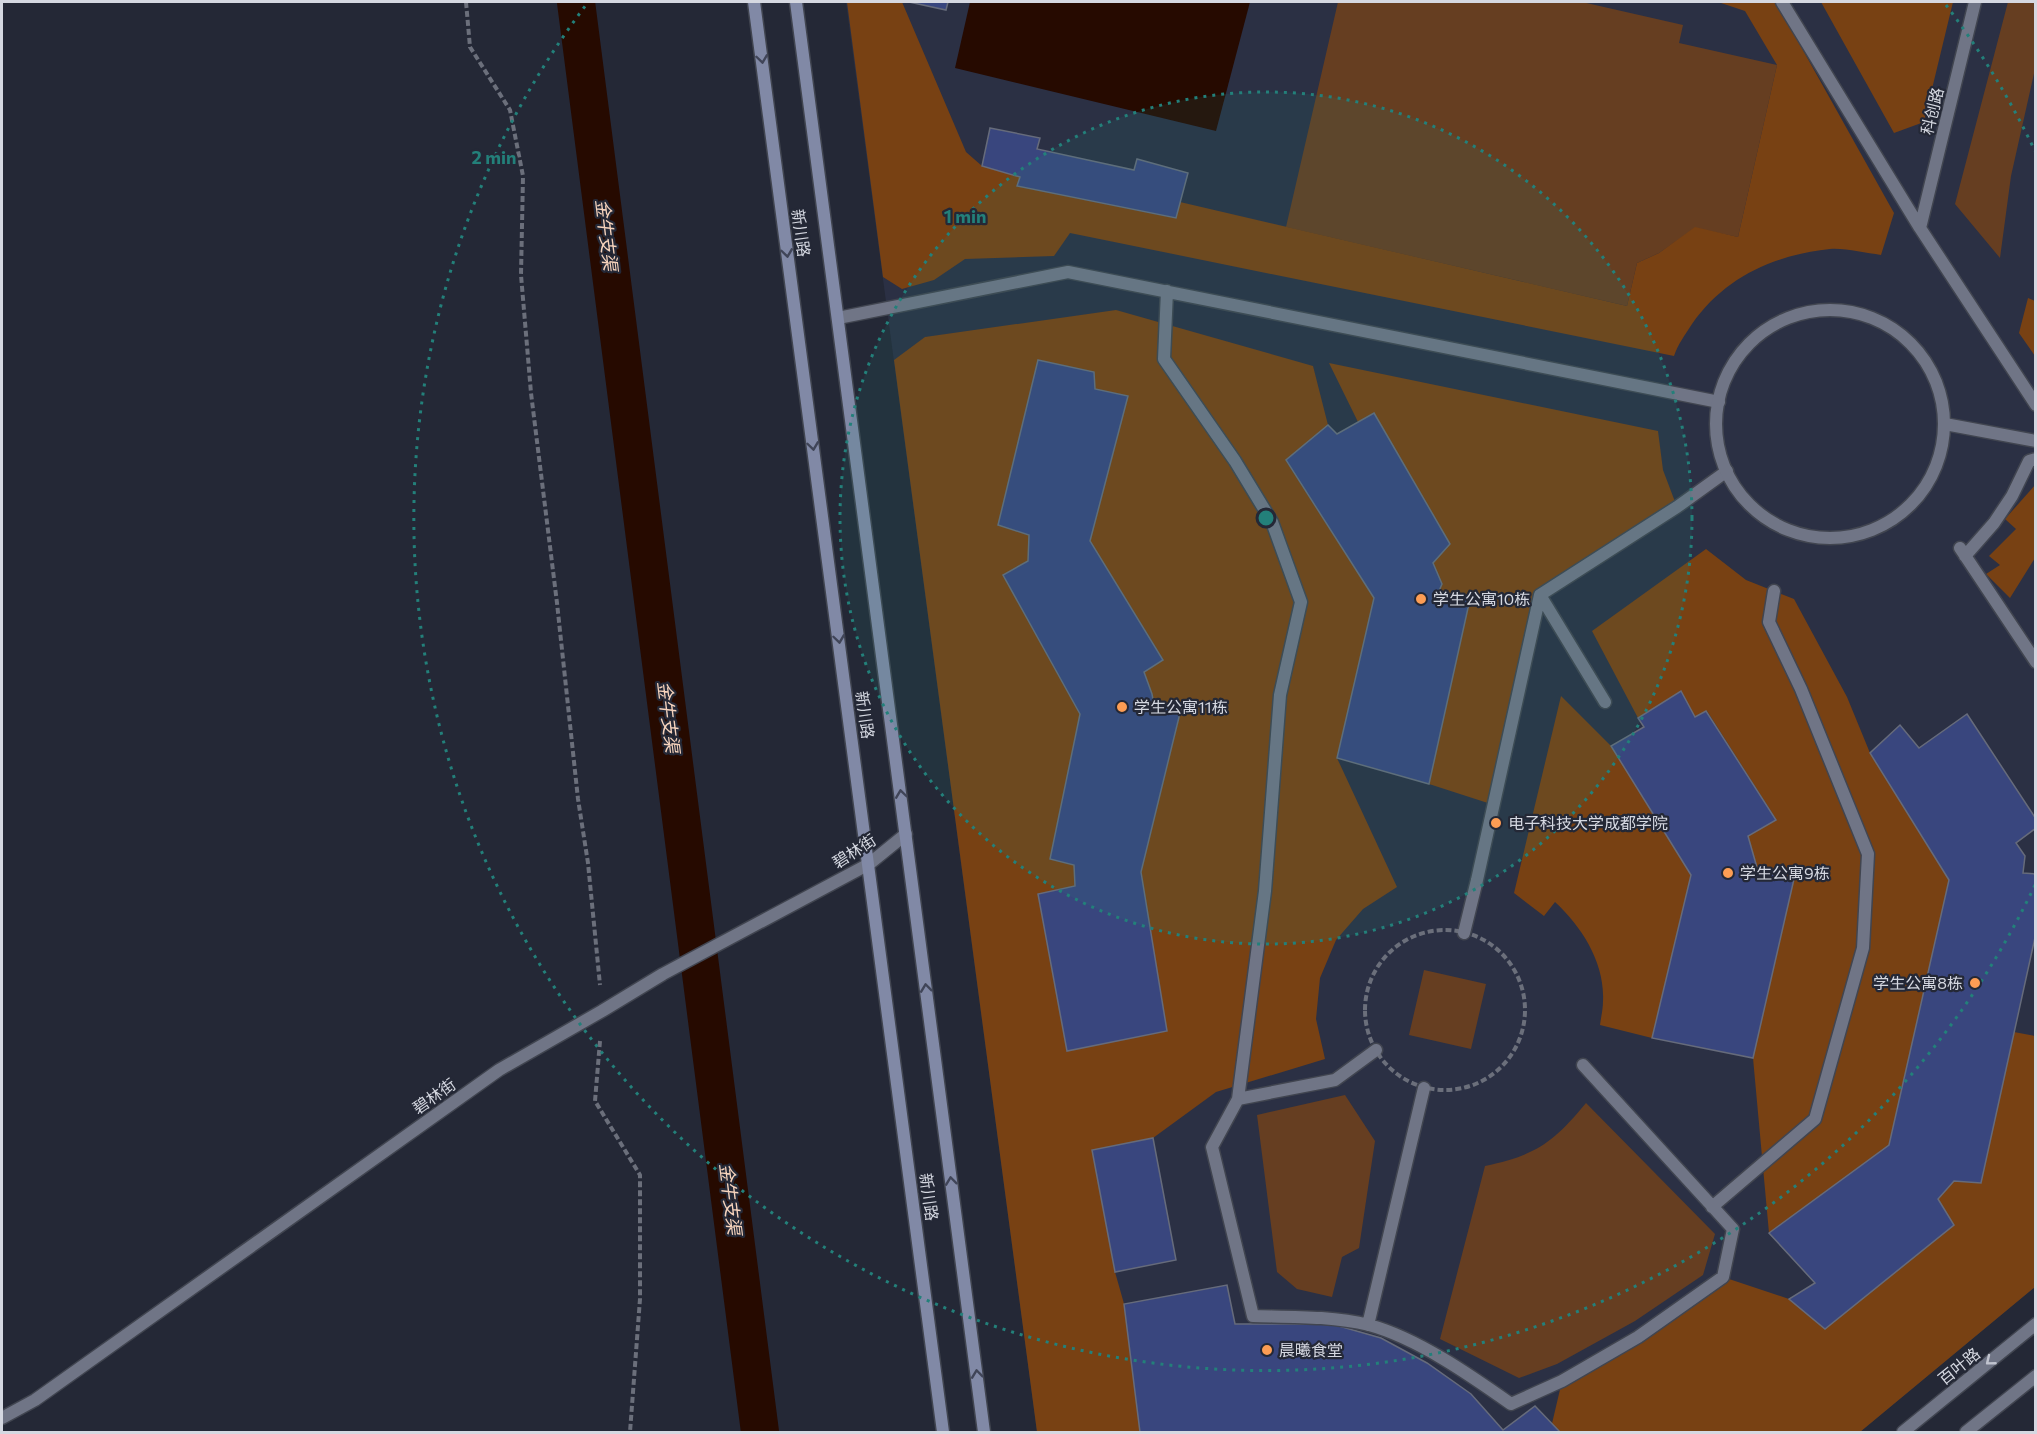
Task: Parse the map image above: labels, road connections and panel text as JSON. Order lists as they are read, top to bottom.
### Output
{
  "streets": {
    "main road": ["新川路"],
    "street": ["科创路", "碧林街", "百叶路"]
  },
  "crossings": [
    ["新川路", "碧林街"]
  ],
  "water": ["金牛支渠"],
  "places": [
    "学生公寓10栋",
    "学生公寓11栋",
    "电子科技大学成都学院",
    "学生公寓9栋",
    "学生公寓8栋",
    "晨曦食堂"
  ],
  "rings": ["2 min", "1 min"]
}
